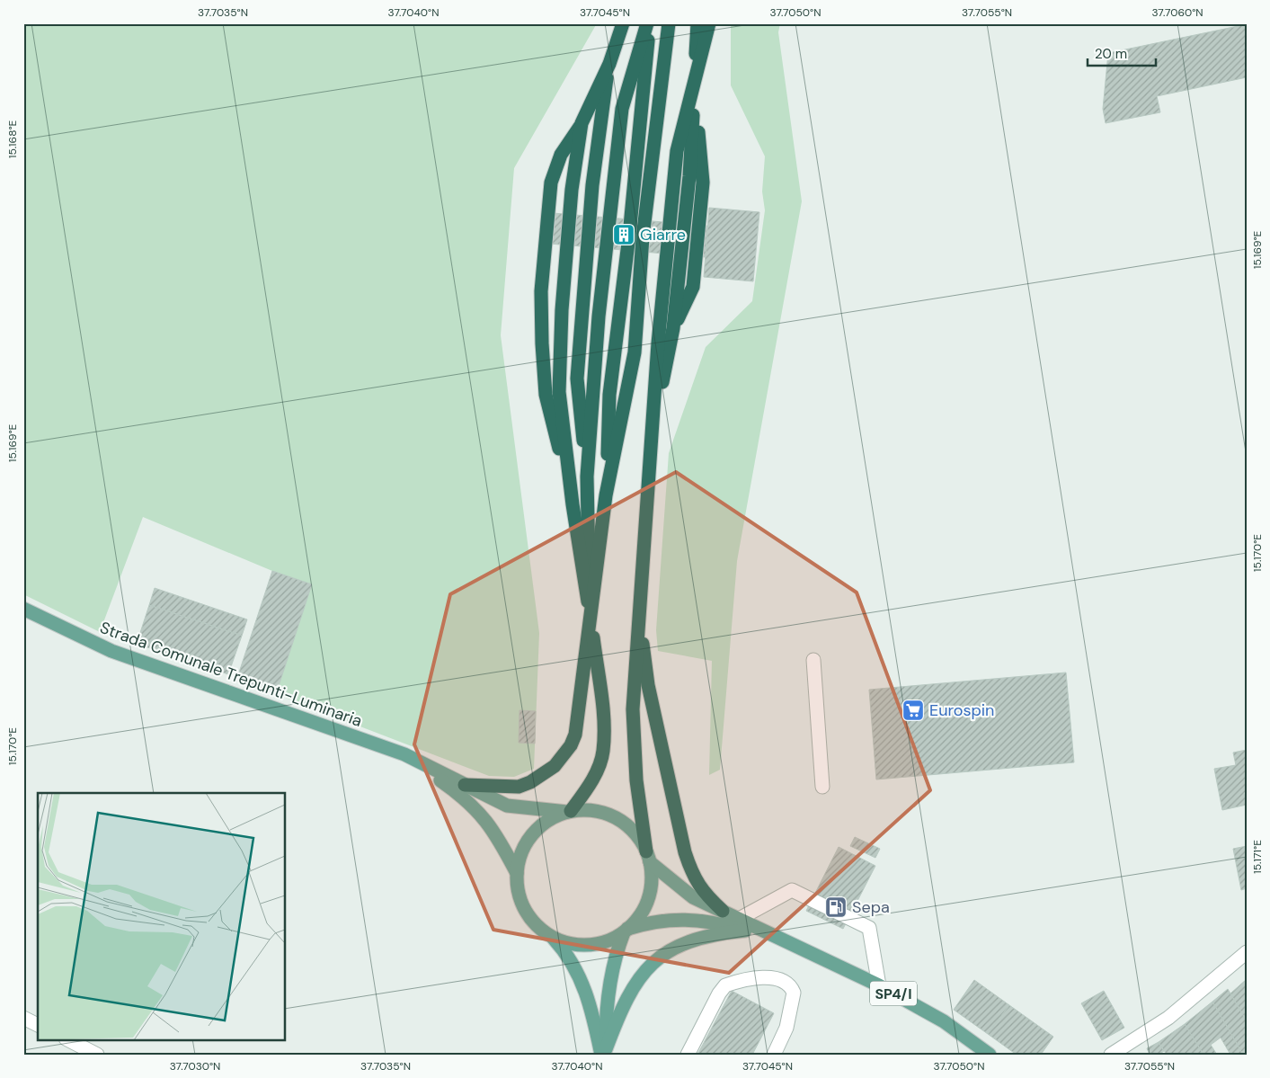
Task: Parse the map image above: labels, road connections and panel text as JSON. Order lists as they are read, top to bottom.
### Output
{
  "streets": {
    "main road": ["Strada Comunale Trepunti-Luminaria", "SP4/I"]
  },
  "places": {
    "building": ["Giarre"],
    "supermarket": ["Eurospin"],
    "fuel station": ["Sepa"]
  },
  "scale_bar": "20 m",
  "coordinates": [
    "37.7035°N",
    "37.7040°N",
    "37.7045°N",
    "37.7050°N",
    "37.7055°N",
    "37.7060°N",
    "15.168°E",
    "15.169°E",
    "15.170°E",
    "15.171°E",
    "37.7030°N"
  ]
}
